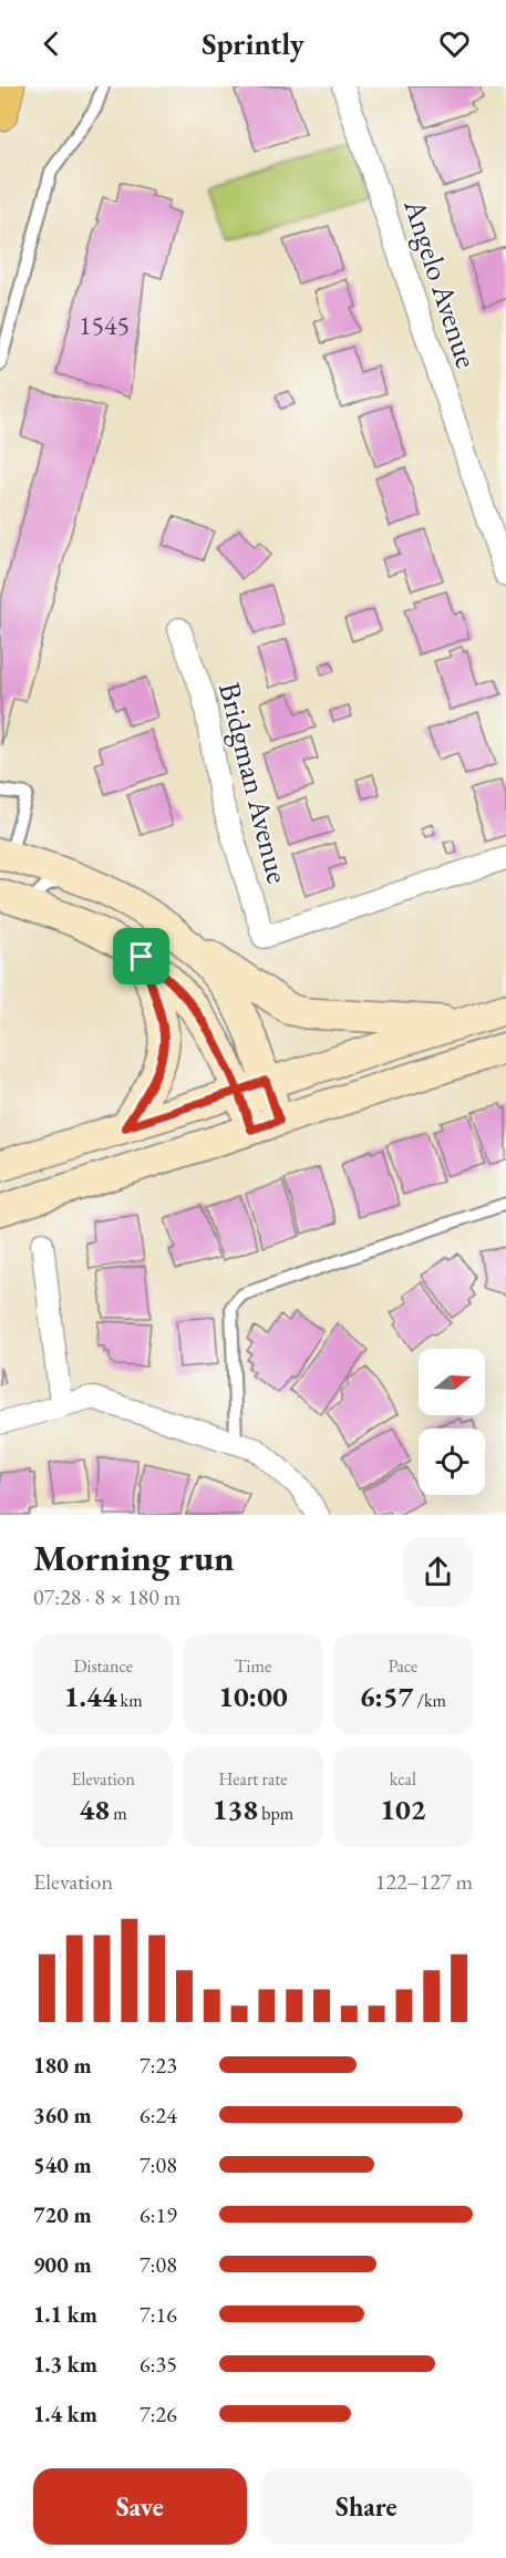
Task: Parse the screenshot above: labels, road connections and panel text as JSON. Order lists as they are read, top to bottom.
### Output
{
  "streets": {
    "street": ["Angelo Avenue", "Bridgman Avenue"]
  },
  "house_numbers": ["1545"],
  "north": "right",
  "page": {
    "header": "Sprintly",
    "heading": ["Morning run", "07:28 · 8 × 180 m"],
    "stats": [
      ["Distance", "1.44 km"],
      ["Time", "10:00"],
      ["Pace", "6:57 /km"],
      ["Elevation", "48 m"],
      ["Heart rate", "138 bpm"],
      ["kcal", "102"]
    ],
    "chart": ["Elevation", "122–127 m"],
    "list": [
      {
        "name": "180 m",
        "note": "7:23"
      },
      {
        "name": "360 m",
        "note": "6:24"
      },
      {
        "name": "540 m",
        "note": "7:08"
      },
      {
        "name": "720 m",
        "note": "6:19"
      },
      {
        "name": "900 m",
        "note": "7:08"
      },
      {
        "name": "1.1 km",
        "note": "7:16"
      },
      {
        "name": "1.3 km",
        "note": "6:35"
      },
      {
        "name": "1.4 km",
        "note": "7:26"
      }
    ],
    "buttons": ["Save", "Share"]
  }
}
